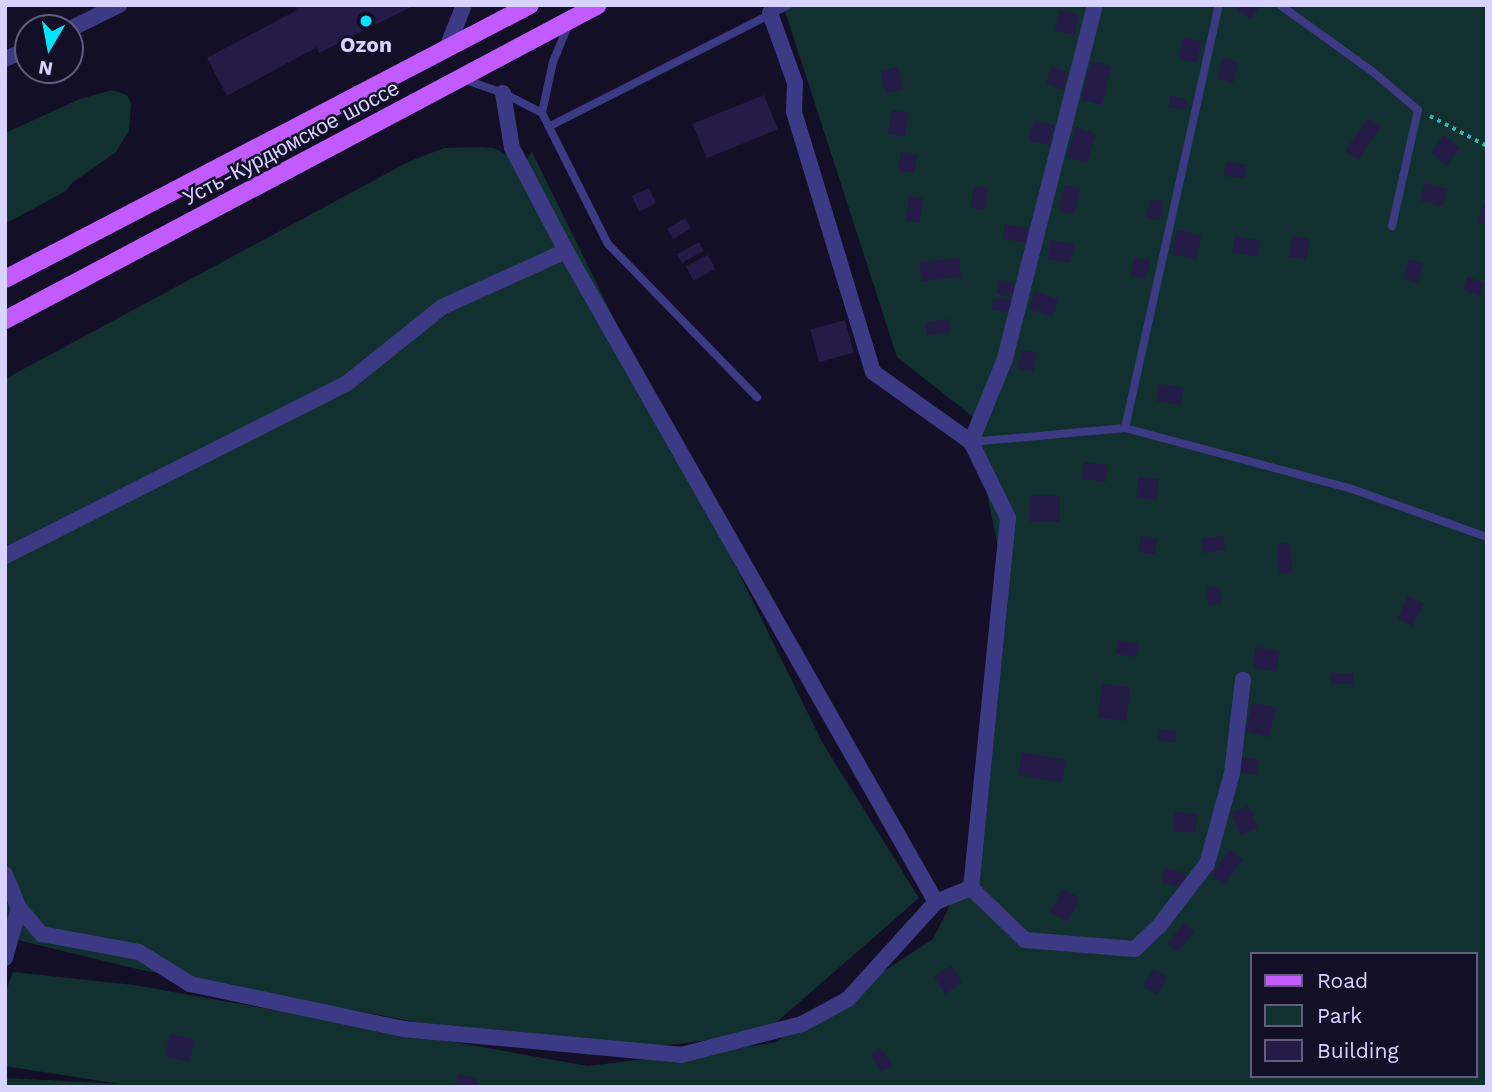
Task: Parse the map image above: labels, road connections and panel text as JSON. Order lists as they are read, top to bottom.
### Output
{
  "streets": {
    "main road": ["Усть-Курдюмское шоссе"]
  },
  "places": ["Ozon"],
  "legend": ["Road", "Park", "Building"],
  "north": "bottom"
}
